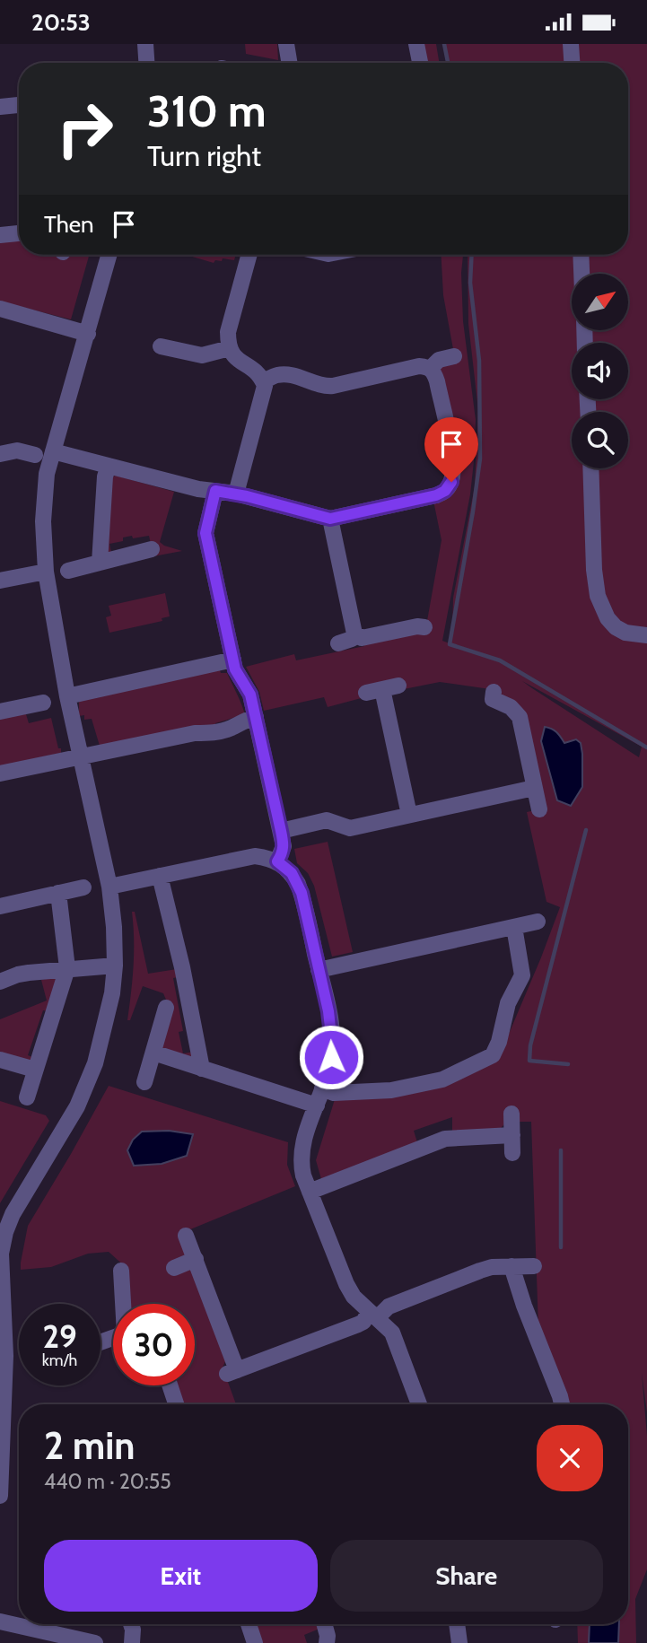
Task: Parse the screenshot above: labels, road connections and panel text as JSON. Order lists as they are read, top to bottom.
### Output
{
  "north": "top right",
  "page": {
    "status": "20:53",
    "turn": ["310 m", "Turn right"],
    "then": "Then",
    "speed": "29 km/h",
    "limit": "30",
    "heading": ["2 min", "440 m · 20:55"],
    "buttons": ["Exit", "Share"]
  }
}
